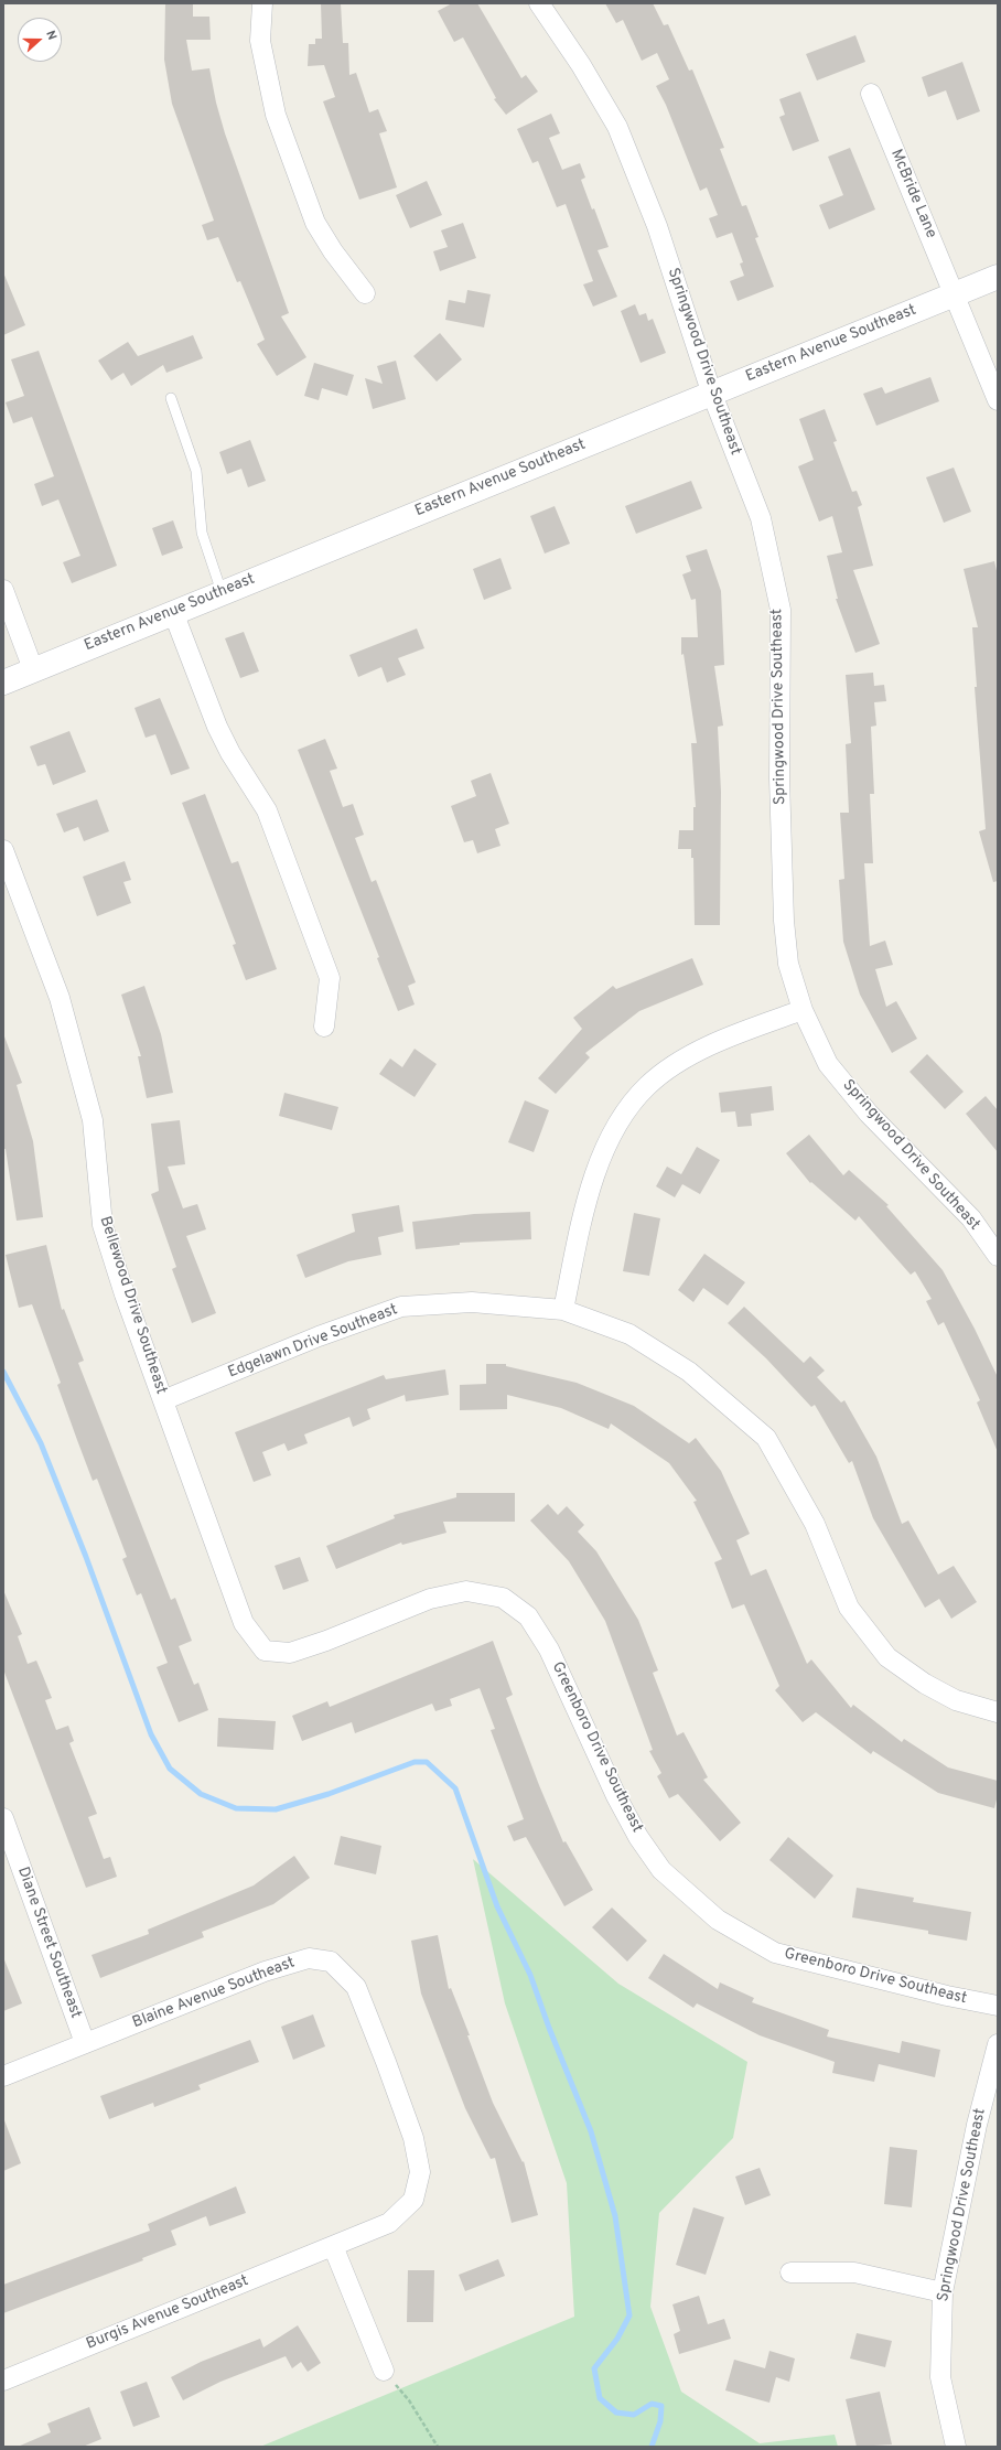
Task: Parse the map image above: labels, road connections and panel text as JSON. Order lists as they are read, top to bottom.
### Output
{
  "streets": {
    "street": [
      "McBride Lane",
      "Eastern Avenue Southeast",
      "Springwood Drive Southeast",
      "Bellewood Drive Southeast",
      "Edgelawn Drive Southeast",
      "Greenboro Drive Southeast",
      "Diane Street Southeast",
      "Blaine Avenue Southeast",
      "Burgis Avenue Southeast"
    ]
  },
  "crossings": [
    ["McBride Lane", "Eastern Avenue Southeast"],
    ["Eastern Avenue Southeast", "Springwood Drive Southeast"],
    ["Bellewood Drive Southeast", "Edgelawn Drive Southeast"],
    ["Bellewood Drive Southeast", "Greenboro Drive Southeast"],
    ["Diane Street Southeast", "Blaine Avenue Southeast"],
    ["Blaine Avenue Southeast", "Burgis Avenue Southeast"]
  ],
  "north": "right"
}
